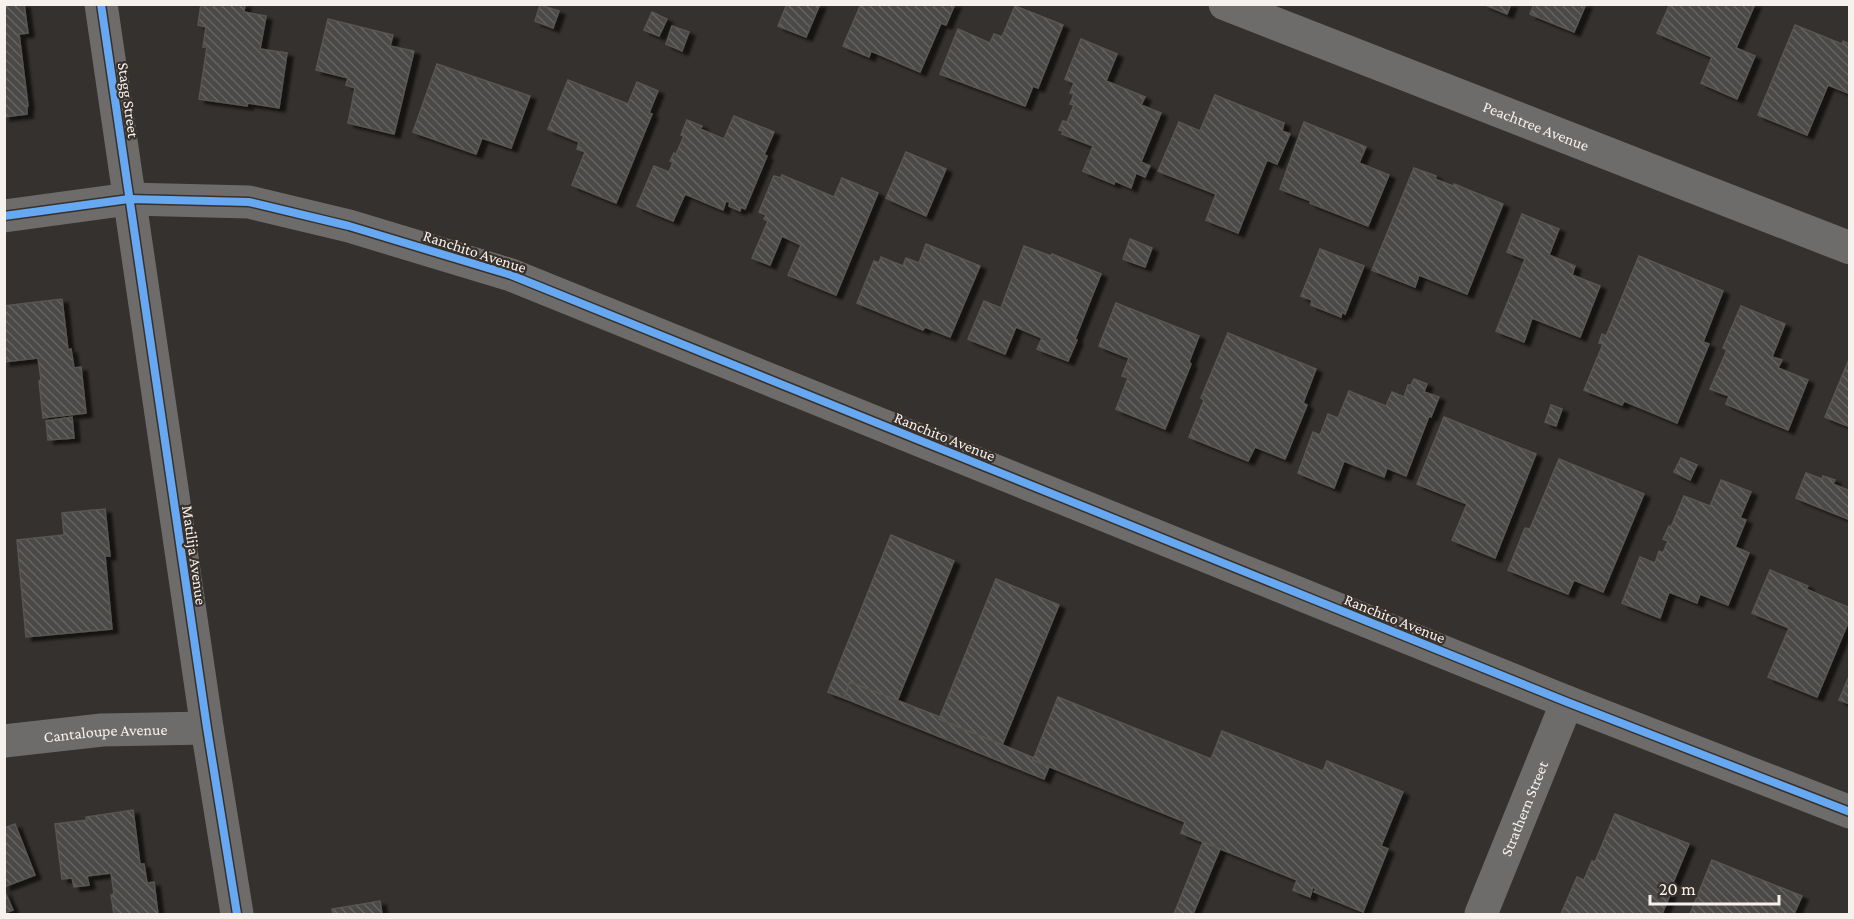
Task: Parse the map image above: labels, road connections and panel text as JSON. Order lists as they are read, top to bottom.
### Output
{
  "streets": {
    "street": [
      "Stagg Street",
      "Peachtree Avenue",
      "Ranchito Avenue",
      "Matilija Avenue",
      "Cantaloupe Avenue",
      "Strathern Street"
    ]
  },
  "crossings": [
    ["Stagg Street", "Ranchito Avenue"],
    ["Stagg Street", "Matilija Avenue"],
    ["Ranchito Avenue", "Matilija Avenue"],
    ["Ranchito Avenue", "Strathern Street"],
    ["Matilija Avenue", "Cantaloupe Avenue"]
  ],
  "scale_bar": "20 m"
}
